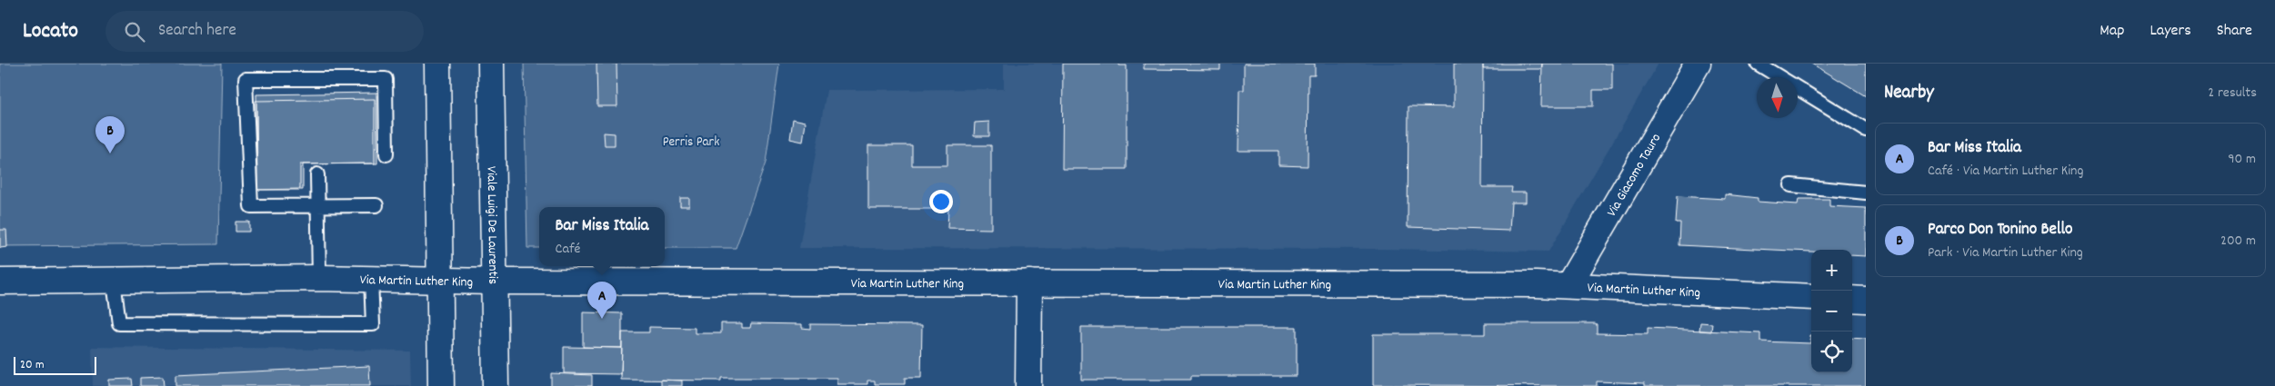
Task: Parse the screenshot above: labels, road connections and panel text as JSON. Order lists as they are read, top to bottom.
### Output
{
  "streets": {
    "street": ["Via Giacomo Tauro", "Viale Luigi De Laurentis", "Via Martin Luther King"]
  },
  "crossings": [
    ["Via Giacomo Tauro", "Via Martin Luther King"],
    ["Viale Luigi De Laurentis", "Via Martin Luther King"]
  ],
  "parks": ["Perris Park"],
  "scale_bar": "20 m",
  "north": "bottom",
  "page": {
    "header": "Locato",
    "search": "Search here",
    "nav": ["Map", "Layers", "Share"],
    "heading": ["Nearby", "2 results"],
    "pins": ["B", "A"],
    "list": [
      {
        "mark": "A",
        "name": "Bar Miss Italia",
        "note": "Café · Via Martin Luther King",
        "value": "90 m"
      },
      {
        "mark": "B",
        "name": "Parco Don Tonino Bello",
        "note": "Park · Via Martin Luther King",
        "value": "200 m"
      }
    ],
    "popup": ["Bar Miss Italia", "Café"],
    "map_buttons": ["+", "−"],
    "scale": "20 m"
  }
}
